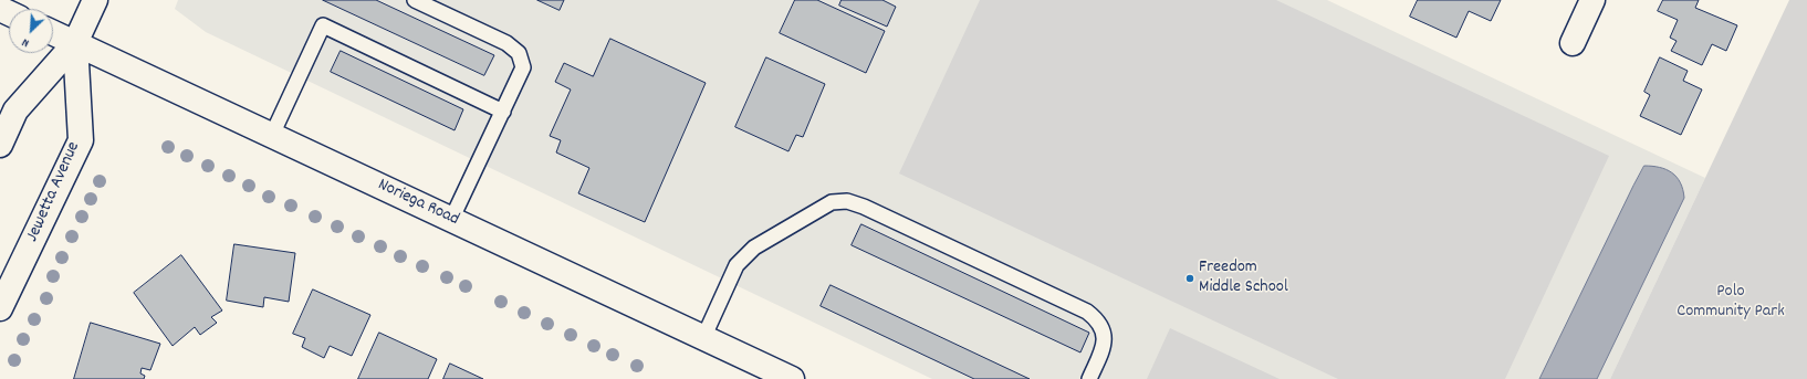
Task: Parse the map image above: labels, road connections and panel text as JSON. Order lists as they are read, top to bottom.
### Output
{
  "streets": {
    "street": ["Jewetta Avenue", "Noriega Road"]
  },
  "crossings": [
    ["Jewetta Avenue", "Noriega Road"]
  ],
  "parks": ["Polo Community Park"],
  "places": ["Freedom Middle School"],
  "north": "bottom left"
}
